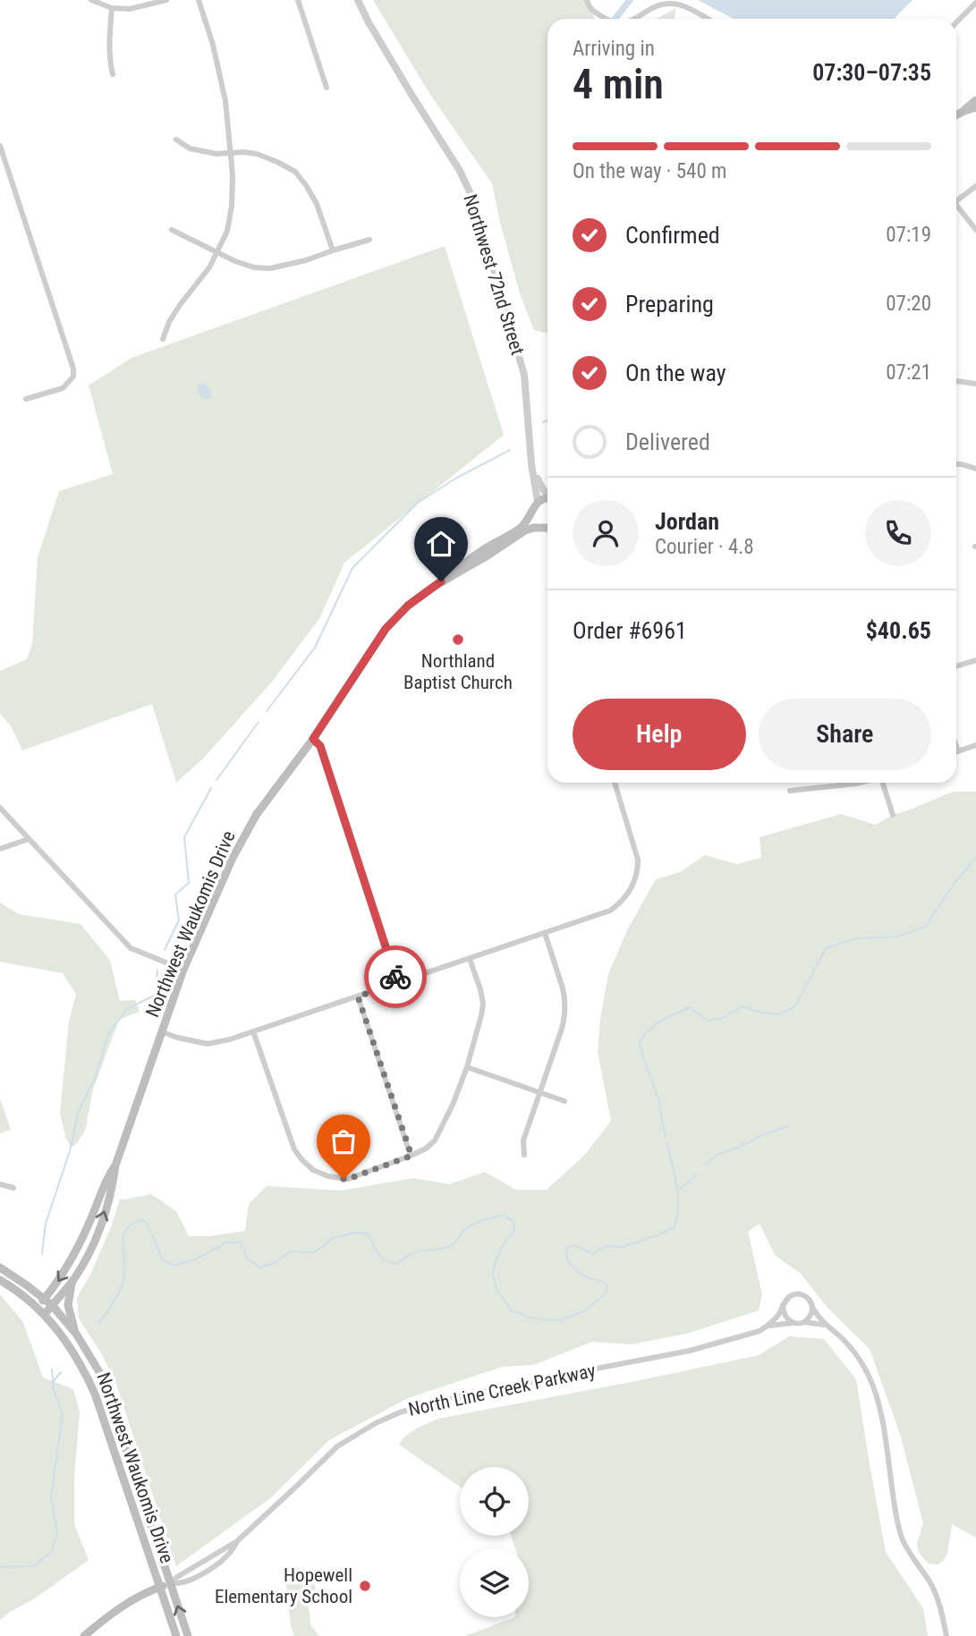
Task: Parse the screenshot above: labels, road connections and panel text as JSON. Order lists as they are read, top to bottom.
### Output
{
  "streets": {
    "main road": ["Northwest Waukomis Drive"],
    "street": ["Northwest 72nd Street", "North Line Creek Parkway"]
  },
  "crossings": [
    ["Northwest Waukomis Drive", "North Line Creek Parkway"]
  ],
  "places": ["Northland Baptist Church", "Hopewell Elementary School"],
  "page": {
    "heading": ["4 min", "Arriving in", "07:30–07:35"],
    "panel": [
      "Jordan",
      "Courier · 4.8",
      "Order #6961",
      "$40.65"
    ],
    "bar": "On the way · 540 m",
    "list": [
      ["Confirmed", "07:19"],
      ["Preparing", "07:20"],
      ["On the way", "07:21"],
      "Delivered"
    ],
    "buttons": ["Help", "Share"]
  }
}
